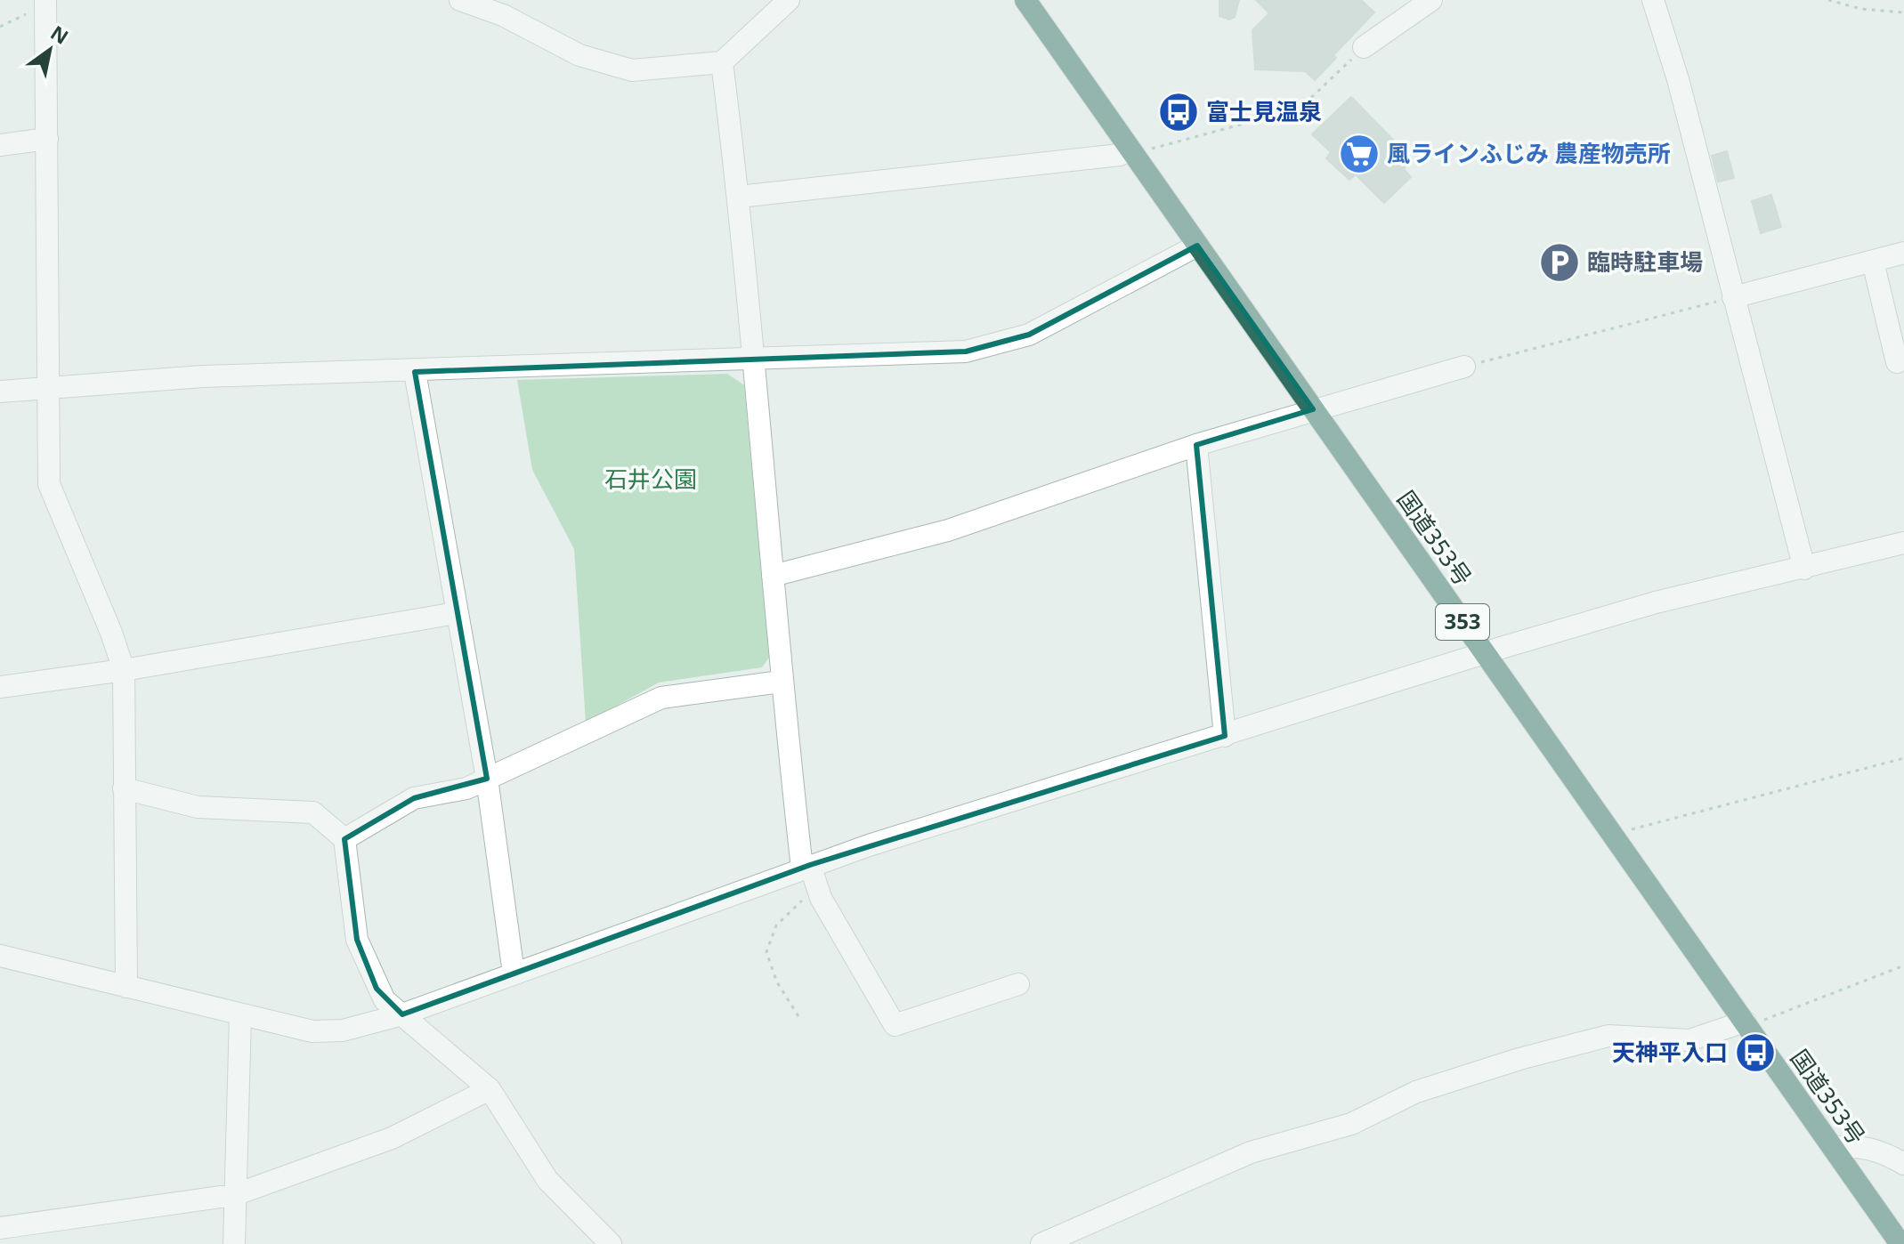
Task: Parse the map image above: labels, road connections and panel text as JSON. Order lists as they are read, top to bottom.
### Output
{
  "streets": {
    "highway": ["国道353号", "353"]
  },
  "parks": ["石井公園"],
  "places": {
    "bus stop": ["富士見温泉", "天神平入口"],
    "supermarket": ["風ラインふじみ 農産物売所"],
    "parking": ["臨時駐車場"]
  },
  "north": "top right"
}
